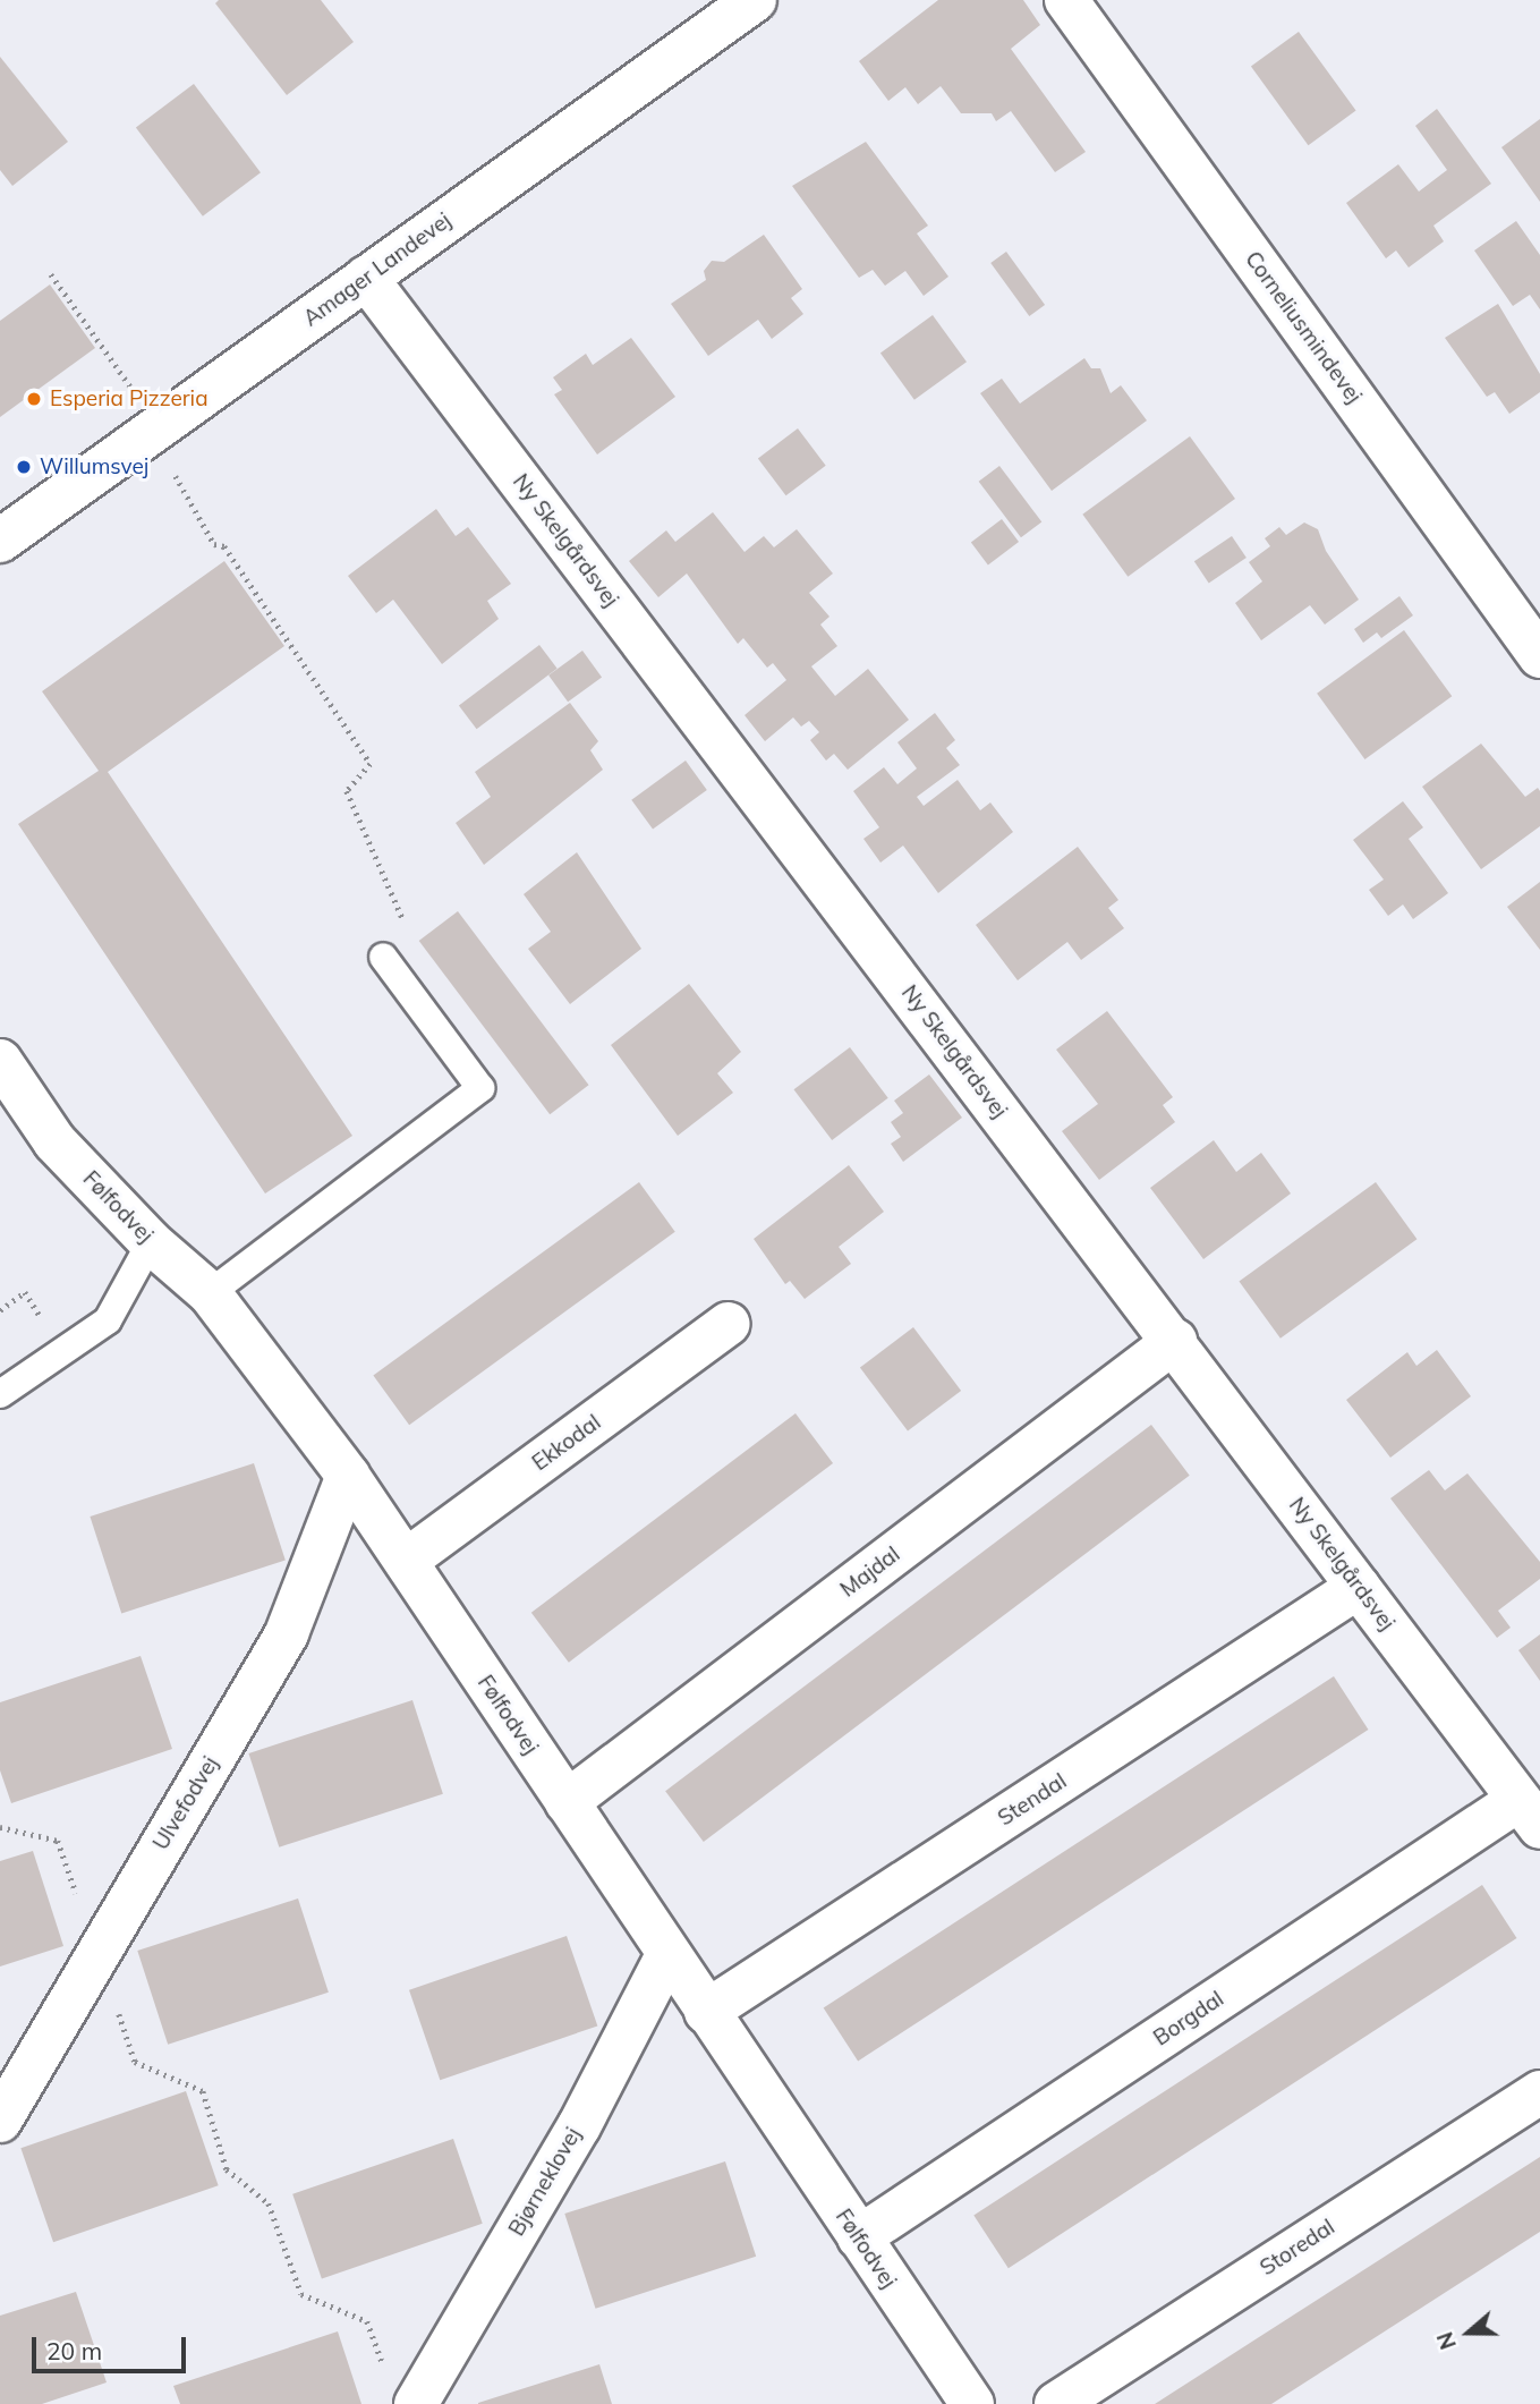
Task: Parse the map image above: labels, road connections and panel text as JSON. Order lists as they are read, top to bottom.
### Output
{
  "streets": {
    "street": [
      "Amager Landevej",
      "Corneliusmindevej",
      "Ny Skelgårdsvej",
      "Følfodvej",
      "Ekkodal",
      "Majdal",
      "Stendal",
      "Ulvefodvej",
      "Borgdal",
      "Bjørneklovej",
      "Storedal"
    ]
  },
  "crossings": [
    ["Amager Landevej", "Ny Skelgårdsvej"],
    ["Ny Skelgårdsvej", "Majdal"],
    ["Ny Skelgårdsvej", "Stendal"],
    ["Ny Skelgårdsvej", "Borgdal"],
    ["Følfodvej", "Ekkodal"],
    ["Følfodvej", "Majdal"],
    ["Følfodvej", "Stendal"],
    ["Følfodvej", "Ulvefodvej"],
    ["Følfodvej", "Borgdal"],
    ["Følfodvej", "Bjørneklovej"]
  ],
  "places": ["Esperia Pizzeria", "Willumsvej"],
  "scale_bar": "20 m",
  "north": "left"
}
